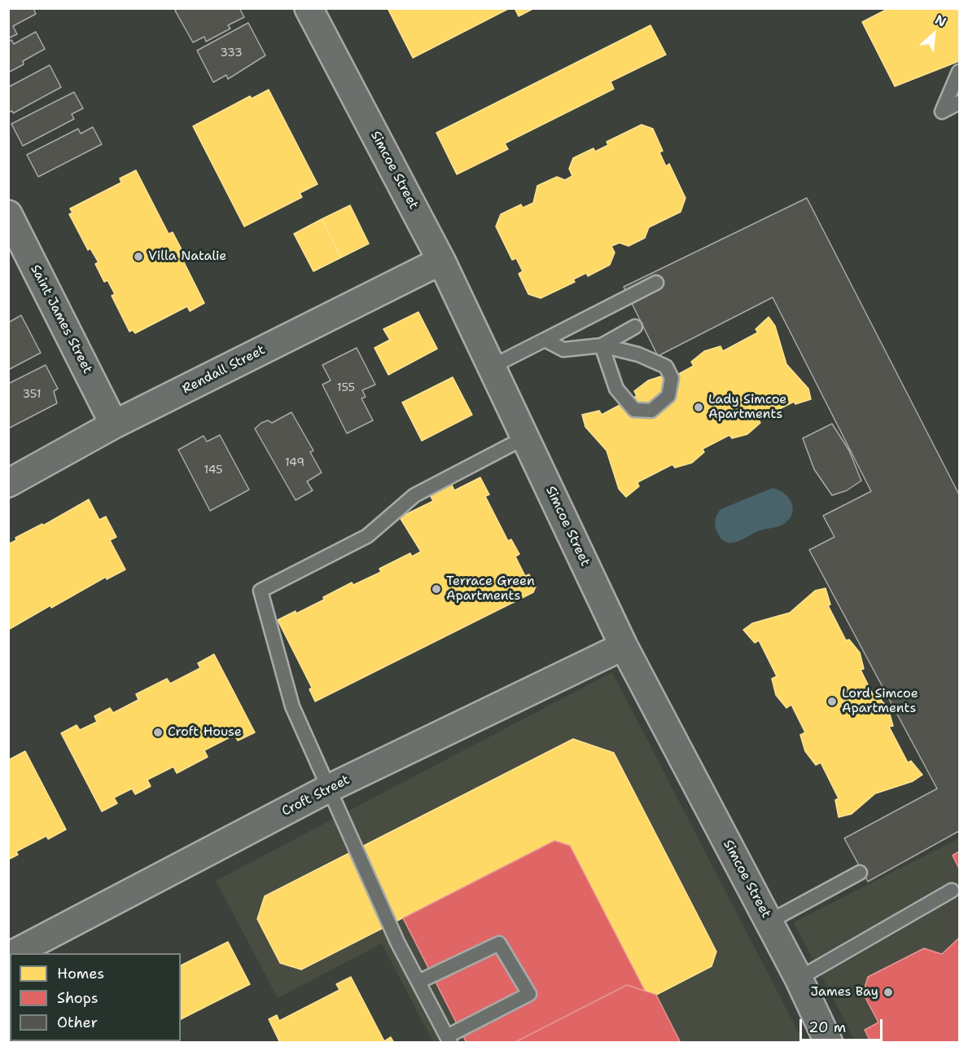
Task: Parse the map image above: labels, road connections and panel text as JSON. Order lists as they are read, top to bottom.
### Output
{
  "streets": {
    "street": [
      "Simcoe Street",
      "Saint James Street",
      "Rendall Street",
      "Croft Street"
    ]
  },
  "crossings": [
    ["Simcoe Street", "Rendall Street"],
    ["Simcoe Street", "Croft Street"],
    ["Saint James Street", "Rendall Street"]
  ],
  "places": [
    "Villa Natalie",
    "Lady Simcoe Apartments",
    "Terrace Green Apartments",
    "Lord Simcoe Apartments",
    "Croft House",
    "James Bay"
  ],
  "house_numbers": [
    "333",
    "155",
    "351",
    "149",
    "145"
  ],
  "legend": ["Homes", "Shops", "Other"],
  "scale_bar": "20 m",
  "north": "top right"
}
